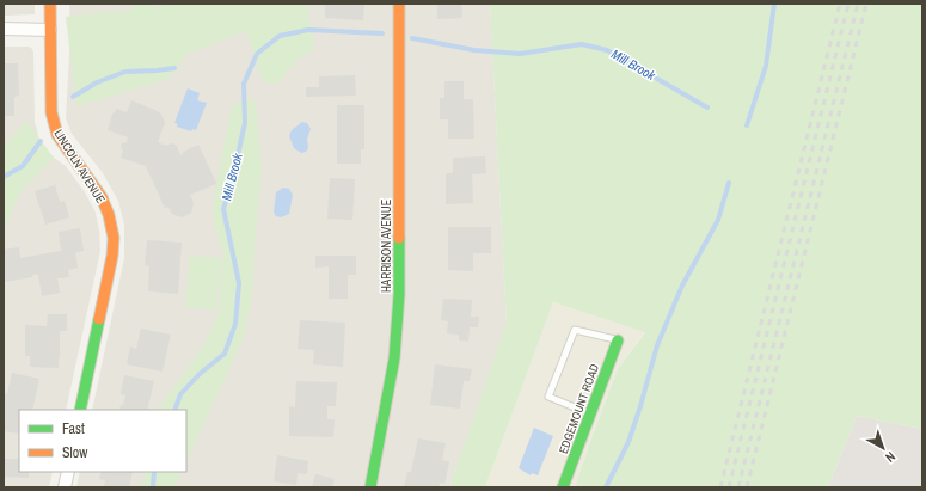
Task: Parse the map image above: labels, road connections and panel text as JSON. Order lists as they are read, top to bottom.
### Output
{
  "streets": {
    "street": ["LINCOLN AVENUE", "HARRISON AVENUE", "EDGEMOUNT ROAD"]
  },
  "water": ["Mill Brook"],
  "legend": ["Fast", "Slow"],
  "north": "bottom right"
}
